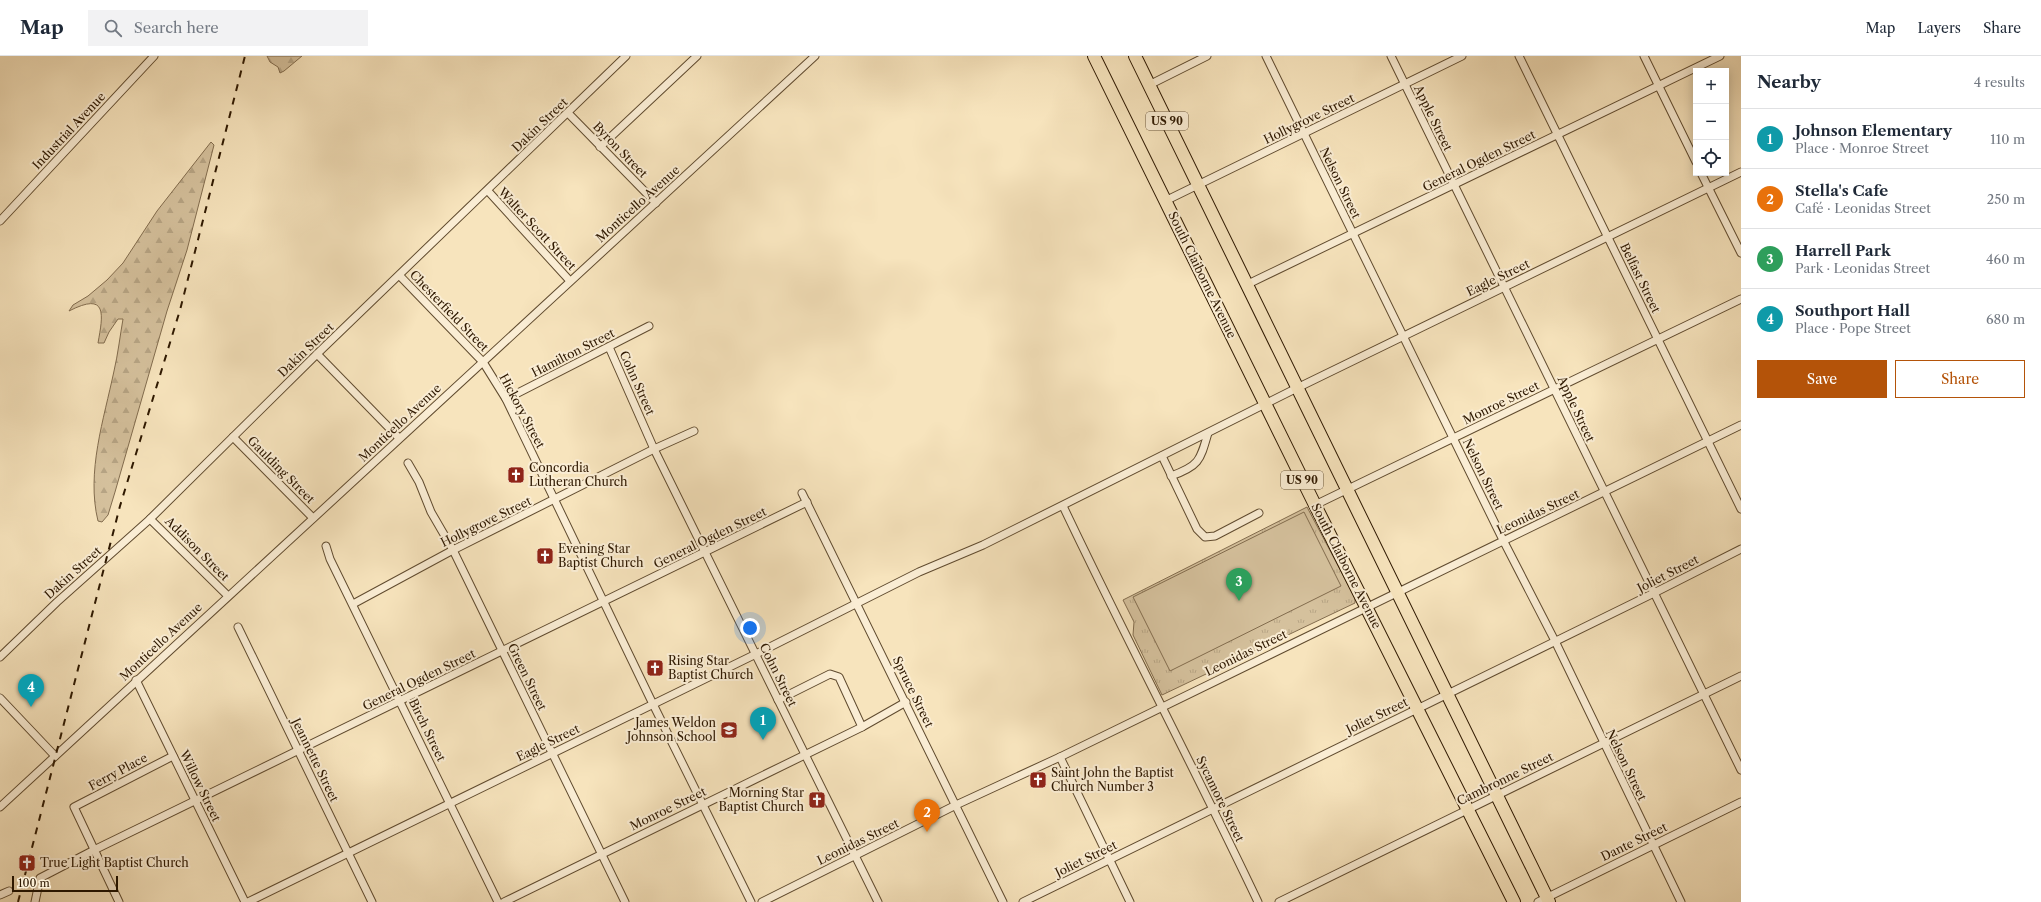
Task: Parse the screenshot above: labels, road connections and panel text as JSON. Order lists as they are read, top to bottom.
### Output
{
  "streets": {
    "main road": ["US 90", "South Claiborne Avenue"],
    "street": [
      "Apple Street",
      "Hollygrove Street",
      "Dakin Street",
      "Industrial Avenue",
      "Byron Street",
      "General Ogden Street",
      "Nelson Street",
      "Monticello Avenue",
      "Walter Scott Street",
      "Eagle Street",
      "Belfast Street",
      "Chesterfield Street",
      "Hamilton Street",
      "Cohn Street",
      "Monroe Street",
      "Hickory Street",
      "Gaulding Street",
      "Leonidas Street",
      "Addison Street",
      "Joliet Street",
      "Green Street",
      "Spruce Street",
      "Birch Street",
      "Jeannette Street",
      "Ferry Place",
      "Cambronne Street",
      "Willow Street",
      "Sycamore Street",
      "Dante Street"
    ]
  },
  "crossings": [
    ["Apple Street", "Hollygrove Street"],
    ["Apple Street", "General Ogden Street"],
    ["Apple Street", "Eagle Street"],
    ["Apple Street", "Monroe Street"],
    ["Apple Street", "Leonidas Street"],
    ["Apple Street", "Joliet Street"],
    ["Apple Street", "Cambronne Street"],
    ["Hollygrove Street", "US 90"],
    ["Hollygrove Street", "Nelson Street"],
    ["Hollygrove Street", "South Claiborne Avenue"],
    ["Hollygrove Street", "Cohn Street"],
    ["Hollygrove Street", "Hickory Street"],
    ["Hollygrove Street", "Green Street"],
    ["Hollygrove Street", "Birch Street"],
    ["US 90", "General Ogden Street"],
    ["US 90", "Eagle Street"],
    ["US 90", "Monroe Street"],
    ["US 90", "Leonidas Street"],
    ["US 90", "Joliet Street"],
    ["US 90", "Cambronne Street"],
    ["US 90", "Dante Street"],
    ["Dakin Street", "Byron Street"],
    ["Dakin Street", "Walter Scott Street"],
    ["Dakin Street", "Chesterfield Street"],
    ["Dakin Street", "Gaulding Street"],
    ["Dakin Street", "Addison Street"],
    ["Byron Street", "Monticello Avenue"],
    ["General Ogden Street", "Nelson Street"],
    ["General Ogden Street", "Belfast Street"],
    ["General Ogden Street", "Cohn Street"],
    ["General Ogden Street", "Hickory Street"],
    ["General Ogden Street", "Green Street"],
    ["General Ogden Street", "Spruce Street"],
    ["General Ogden Street", "Birch Street"],
    ["General Ogden Street", "Jeannette Street"],
    ["General Ogden Street", "Ferry Place"],
    ["General Ogden Street", "Willow Street"],
    ["Nelson Street", "Eagle Street"],
    ["Nelson Street", "Monroe Street"],
    ["Nelson Street", "Leonidas Street"],
    ["Nelson Street", "Joliet Street"],
    ["Nelson Street", "Cambronne Street"],
    ["Nelson Street", "Dante Street"],
    ["Monticello Avenue", "Walter Scott Street"],
    ["Monticello Avenue", "Chesterfield Street"],
    ["Monticello Avenue", "Hickory Street"],
    ["Monticello Avenue", "Gaulding Street"],
    ["Monticello Avenue", "Addison Street"],
    ["Monticello Avenue", "Willow Street"],
    ["South Claiborne Avenue", "Eagle Street"],
    ["South Claiborne Avenue", "Monroe Street"],
    ["South Claiborne Avenue", "Leonidas Street"],
    ["South Claiborne Avenue", "Joliet Street"],
    ["South Claiborne Avenue", "Cambronne Street"],
    ["Eagle Street", "Belfast Street"],
    ["Eagle Street", "Cohn Street"],
    ["Eagle Street", "Hickory Street"],
    ["Eagle Street", "Green Street"],
    ["Eagle Street", "Spruce Street"],
    ["Eagle Street", "Birch Street"],
    ["Eagle Street", "Jeannette Street"],
    ["Eagle Street", "Sycamore Street"],
    ["Belfast Street", "Monroe Street"],
    ["Belfast Street", "Leonidas Street"],
    ["Chesterfield Street", "Hickory Street"],
    ["Hamilton Street", "Cohn Street"],
    ["Hamilton Street", "Hickory Street"],
    ["Cohn Street", "Monroe Street"],
    ["Cohn Street", "Leonidas Street"],
    ["Monroe Street", "Hickory Street"],
    ["Monroe Street", "Green Street"],
    ["Monroe Street", "Spruce Street"],
    ["Leonidas Street", "Spruce Street"],
    ["Leonidas Street", "Sycamore Street"],
    ["Joliet Street", "Sycamore Street"],
    ["Ferry Place", "Willow Street"]
  ],
  "places": {
    "church": [
      "Concordia Lutheran Church",
      "Evening Star Baptist Church",
      "Rising Star Baptist Church",
      "Saint John the Baptist Church Number 3",
      "Morning Star Baptist Church",
      "True Light Baptist Church"
    ],
    "school or university": ["James Weldon Johnson School"]
  },
  "scale_bar": "100 m",
  "page": {
    "header": "Map",
    "search": "Search here",
    "nav": ["Map", "Layers", "Share"],
    "heading": ["Nearby", "4 results"],
    "map_buttons": ["+", "−"],
    "list": [
      {
        "mark": "1",
        "name": "Johnson Elementary",
        "note": "Place · Monroe Street",
        "value": "110 m"
      },
      {
        "mark": "2",
        "name": "Stella's Cafe",
        "note": "Café · Leonidas Street",
        "value": "250 m"
      },
      {
        "mark": "3",
        "name": "Harrell Park",
        "note": "Park · Leonidas Street",
        "value": "460 m"
      },
      {
        "mark": "4",
        "name": "Southport Hall",
        "note": "Place · Pope Street",
        "value": "680 m"
      }
    ],
    "buttons": ["Save", "Share"],
    "pins": [
      "3",
      "4",
      "1",
      "2"
    ],
    "scale": "100 m"
  }
}
